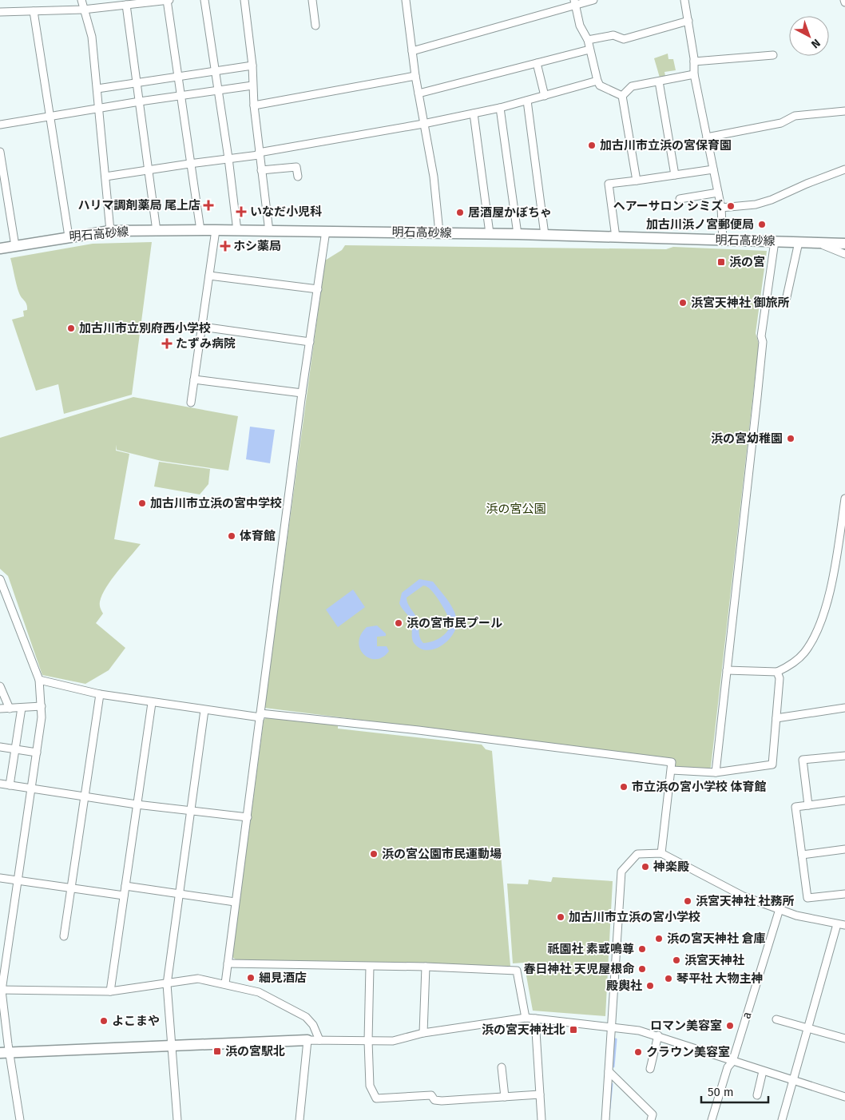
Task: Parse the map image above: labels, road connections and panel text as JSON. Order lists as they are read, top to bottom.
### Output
{
  "streets": {
    "main road": ["明石高砂線"],
    "street": ["a"]
  },
  "parks": ["浜の宮公園"],
  "places": {
    "other": [
      "加古川市立浜の宮保育園",
      "ヘアーサロン シミズ",
      "居酒屋かぼちゃ",
      "加古川浜ノ宮郵便局",
      "浜宮天神社 御旅所",
      "加古川市立別府西小学校",
      "浜の宮幼稚園",
      "加古川市立浜の宮中学校",
      "体育館",
      "浜の宮市民プール",
      "市立浜の宮小学校 体育館",
      "浜の宮公園市民運動場",
      "神楽殿",
      "浜宮天神社 社務所",
      "加古川市立浜の宮小学校",
      "浜の宮天神社 倉庫",
      "祇園社 素戜鳴尊",
      "浜宮天神社",
      "春日神社 天児屋根命",
      "細見酒店",
      "琴平社 大物主神",
      "殿輿社",
      "よこまや",
      "ロマン美容室",
      "クラウン美容室"
    ],
    "health": [
      "ハリマ調剤薬局 尾上店",
      "いなだ小児科",
      "ホシ薬局",
      "たずみ病院"
    ],
    "transit": ["浜の宮", "浜の宮天神社北", "浜の宮駅北"]
  },
  "scale_bar": "50 m",
  "north": "bottom right"
}
